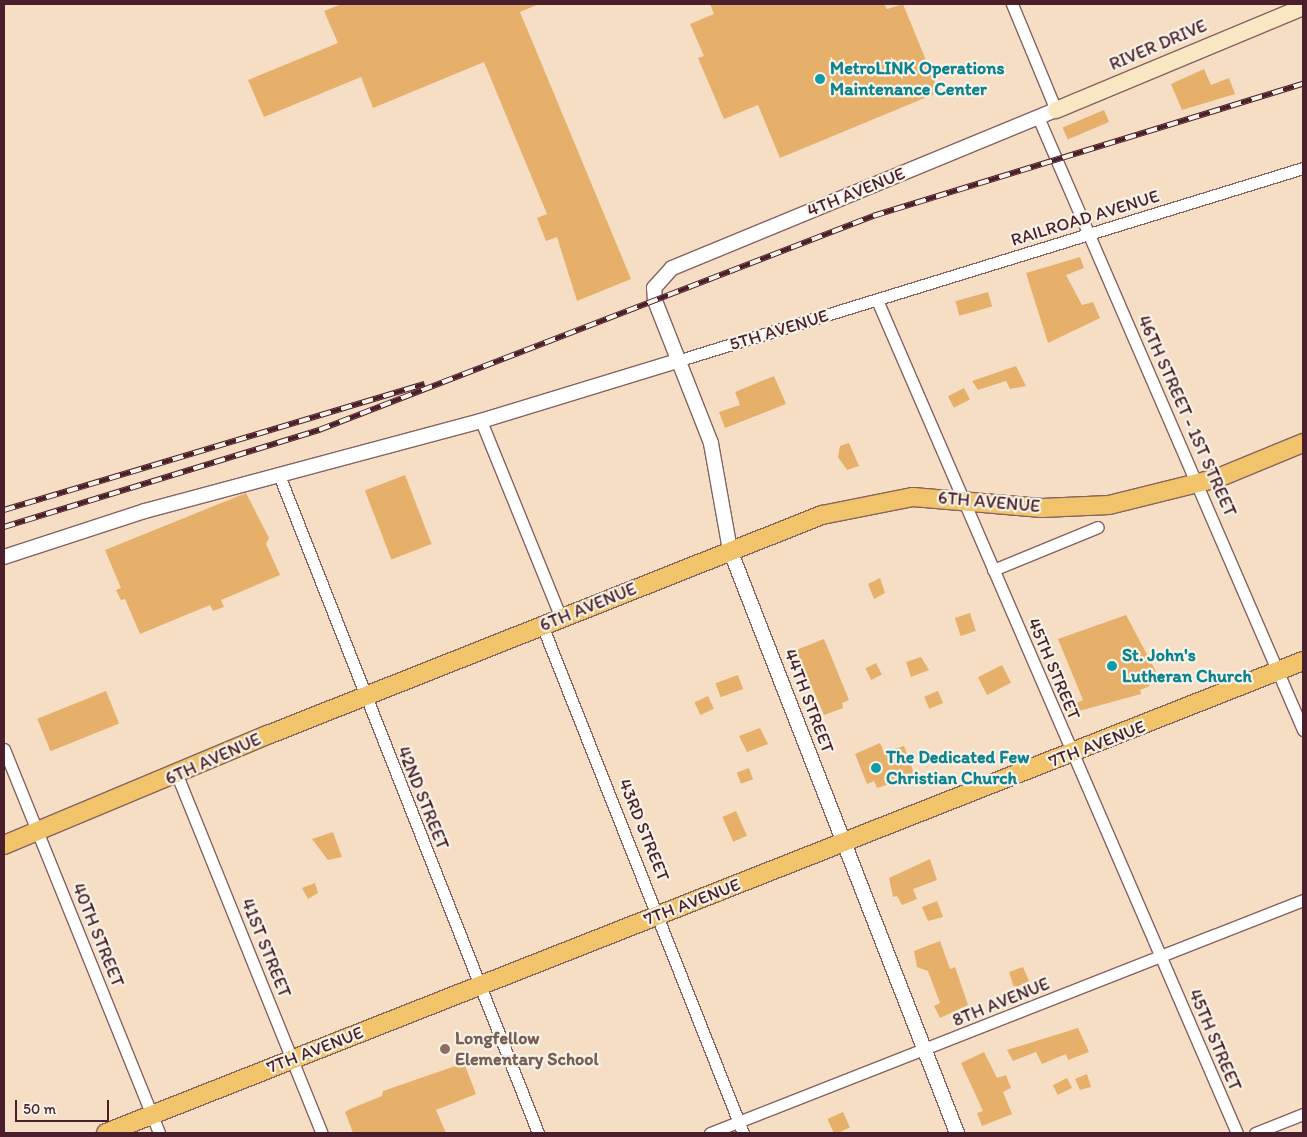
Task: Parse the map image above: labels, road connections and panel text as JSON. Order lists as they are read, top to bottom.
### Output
{
  "streets": {
    "main road": ["RIVER DRIVE", "6TH AVENUE", "7TH AVENUE"],
    "street": [
      "4TH AVENUE",
      "RAILROAD AVENUE",
      "5TH AVENUE",
      "46TH STREET - 1ST STREET",
      "45TH STREET",
      "44TH STREET",
      "42ND STREET",
      "43RD STREET",
      "40TH STREET",
      "41ST STREET",
      "8TH AVENUE"
    ]
  },
  "crossings": [
    ["RIVER DRIVE", "4TH AVENUE"],
    ["4TH AVENUE", "46TH STREET - 1ST STREET"],
    ["4TH AVENUE", "44TH STREET"],
    ["RAILROAD AVENUE", "5TH AVENUE"],
    ["RAILROAD AVENUE", "46TH STREET - 1ST STREET"],
    ["RAILROAD AVENUE", "45TH STREET"],
    ["5TH AVENUE", "45TH STREET"],
    ["5TH AVENUE", "44TH STREET"],
    ["46TH STREET - 1ST STREET", "6TH AVENUE"],
    ["46TH STREET - 1ST STREET", "7TH AVENUE"],
    ["6TH AVENUE", "45TH STREET"],
    ["6TH AVENUE", "44TH STREET"],
    ["6TH AVENUE", "42ND STREET"],
    ["6TH AVENUE", "43RD STREET"],
    ["6TH AVENUE", "40TH STREET"],
    ["6TH AVENUE", "41ST STREET"],
    ["45TH STREET", "7TH AVENUE"],
    ["45TH STREET", "8TH AVENUE"],
    ["44TH STREET", "7TH AVENUE"],
    ["44TH STREET", "8TH AVENUE"],
    ["7TH AVENUE", "42ND STREET"],
    ["7TH AVENUE", "43RD STREET"],
    ["7TH AVENUE", "40TH STREET"],
    ["7TH AVENUE", "41ST STREET"],
    ["43RD STREET", "8TH AVENUE"]
  ],
  "places": [
    "MetroLINK Operations Maintenance Center",
    "St. John's Lutheran Church",
    "The Dedicated Few Christian Church",
    "Longfellow Elementary School"
  ],
  "scale_bar": "50 m"
}
